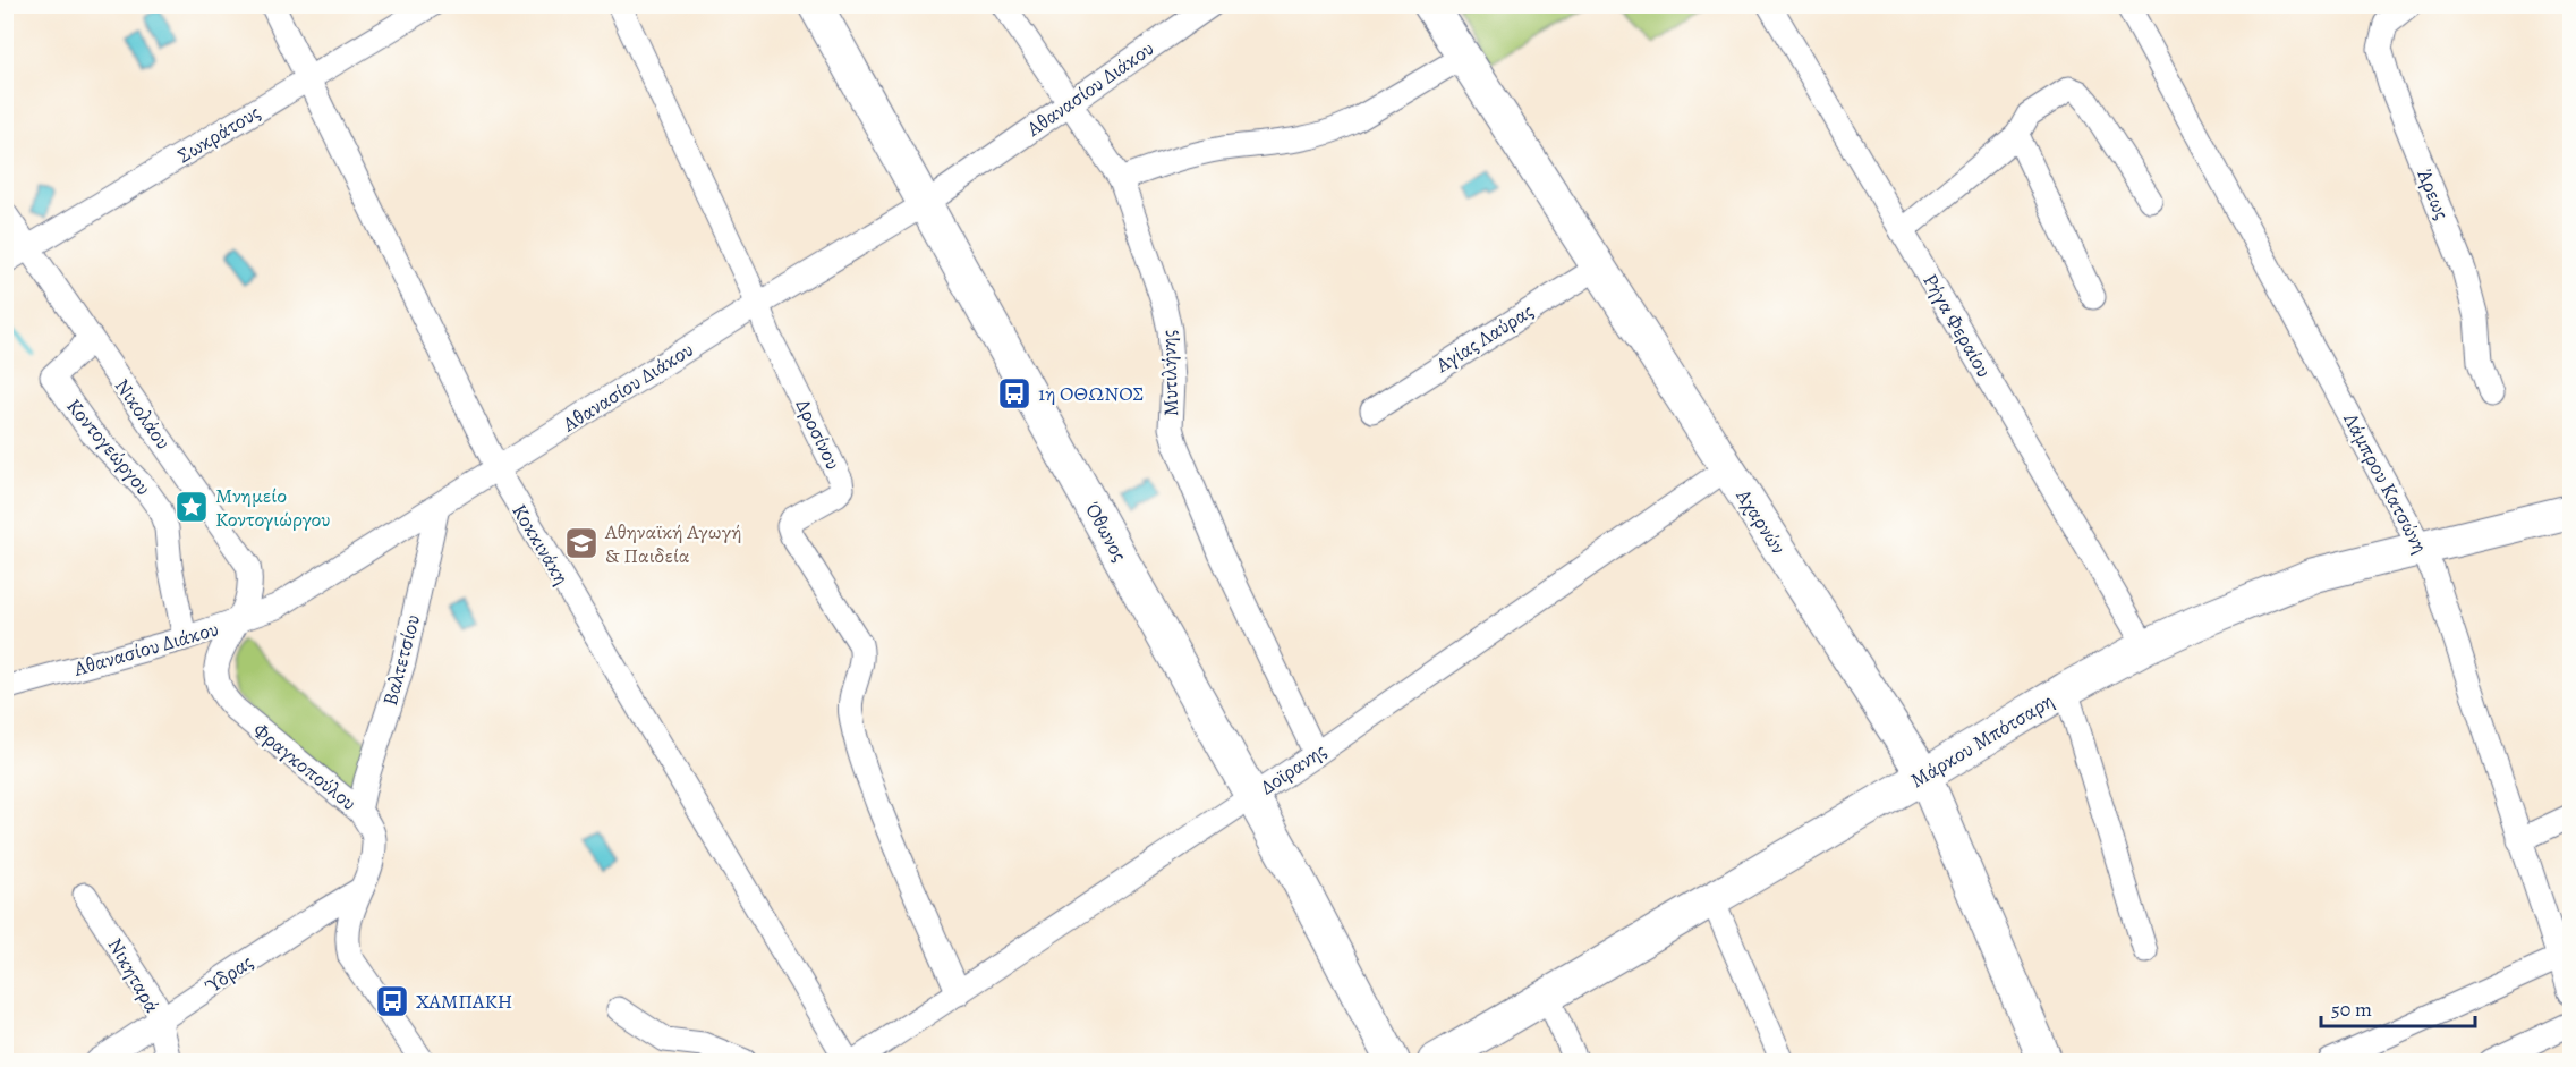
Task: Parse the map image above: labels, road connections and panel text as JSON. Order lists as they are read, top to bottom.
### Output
{
  "streets": {
    "street": [
      "Αθανασίου Διάκου",
      "Σωκράτους",
      "Άρεως",
      "Ρήγα Φεραίου",
      "Αγίας Λαύρας",
      "Μυτιλήνης",
      "Νικολάου",
      "Δροσίνου",
      "Κοντογεώργου",
      "Λάμπρου Κατσώνη",
      "Αχαρνών",
      "Όθωνος",
      "Κοκκινάκη",
      "Βαλτετσίου",
      "Μάρκου Μπότσαρη",
      "Φραγκοπούλου",
      "Δοϊρανης",
      "Ύδρας",
      "Νικηταρά"
    ]
  },
  "crossings": [
    ["Αθανασίου Διάκου", "Μυτιλήνης"],
    ["Αθανασίου Διάκου", "Νικολάου"],
    ["Αθανασίου Διάκου", "Δροσίνου"],
    ["Αθανασίου Διάκου", "Κοντογεώργου"],
    ["Αθανασίου Διάκου", "Όθωνος"],
    ["Αθανασίου Διάκου", "Κοκκινάκη"],
    ["Αθανασίου Διάκου", "Βαλτετσίου"],
    ["Αθανασίου Διάκου", "Φραγκοπούλου"],
    ["Σωκράτους", "Νικολάου"],
    ["Σωκράτους", "Κοκκινάκη"],
    ["Ρήγα Φεραίου", "Μάρκου Μπότσαρη"],
    ["Αγίας Λαύρας", "Αχαρνών"],
    ["Μυτιλήνης", "Δοϊρανης"],
    ["Νικολάου", "Κοντογεώργου"],
    ["Νικολάου", "Φραγκοπούλου"],
    ["Δροσίνου", "Δοϊρανης"],
    ["Λάμπρου Κατσώνη", "Μάρκου Μπότσαρη"],
    ["Αχαρνών", "Μάρκου Μπότσαρη"],
    ["Αχαρνών", "Δοϊρανης"],
    ["Όθωνος", "Δοϊρανης"],
    ["Βαλτετσίου", "Φραγκοπούλου"],
    ["Φραγκοπούλου", "Ύδρας"],
    ["Ύδρας", "Νικηταρά"]
  ],
  "places": {
    "bus stop": ["1η ΟΘΩΝΟΣ", "ΧΑΜΠΑΚΗ"],
    "place": ["Μνημείο Κοντογιώργου"],
    "school or university": ["Αθηναϊκή Αγωγή & Παιδεία"]
  },
  "scale_bar": "50 m"
}
